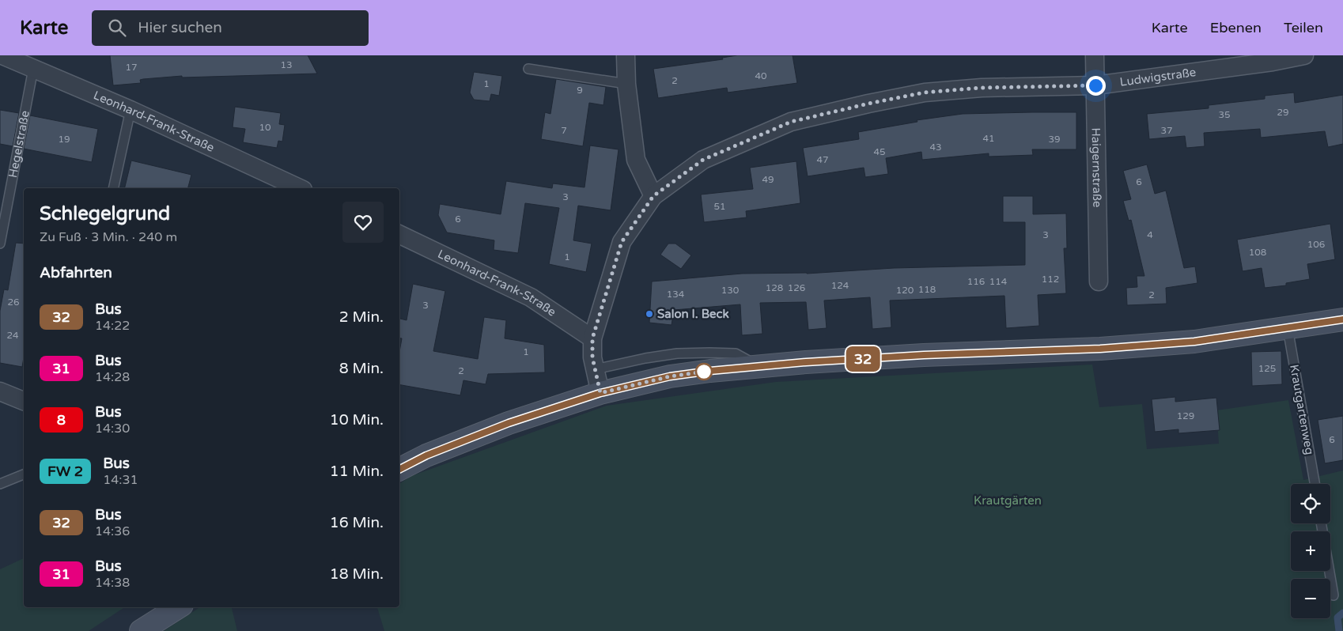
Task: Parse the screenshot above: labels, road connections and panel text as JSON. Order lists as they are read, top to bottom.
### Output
{
  "streets": {
    "street": ["Ludwigstraße", "Leonhard-Frank-Straße", "Haigernstraße"],
    "lane": ["Hegelstraße", "Krautgartenweg"]
  },
  "crossings": [
    ["Ludwigstraße", "Leonhard-Frank-Straße"],
    ["Ludwigstraße", "Haigernstraße"],
    ["Leonhard-Frank-Straße", "Hegelstraße"]
  ],
  "parks": ["Krautgärten"],
  "places": ["Salon I. Beck"],
  "lines": ["bus line 32"],
  "house_numbers": [
    "13",
    "17",
    "40",
    "2",
    "1",
    "9",
    "29",
    "35",
    "10",
    "7",
    "37",
    "41",
    "19",
    "39",
    "43",
    "45",
    "47",
    "49",
    "6",
    "3",
    "51",
    "6",
    "3",
    "4",
    "106",
    "108",
    "1",
    "112",
    "116",
    "114",
    "124",
    "128",
    "126",
    "118",
    "130",
    "120",
    "134",
    "2",
    "26",
    "3",
    "24",
    "1",
    "125",
    "2",
    "129",
    "6"
  ],
  "page": {
    "header": "Karte",
    "search": "Hier suchen",
    "nav": ["Karte", "Ebenen", "Teilen"],
    "on_map": "32",
    "heading": [
      ["Schlegelgrund", "Zu Fuß · 3 Min. · 240 m"],
      "Abfahrten"
    ],
    "list": [
      {
        "mark": "32",
        "name": "Bus",
        "note": "14:22",
        "value": "2 Min."
      },
      {
        "mark": "31",
        "name": "Bus",
        "note": "14:28",
        "value": "8 Min."
      },
      {
        "mark": "8",
        "name": "Bus",
        "note": "14:30",
        "value": "10 Min."
      },
      {
        "mark": "FW 2",
        "name": "Bus",
        "note": "14:31",
        "value": "11 Min."
      },
      {
        "mark": "32",
        "name": "Bus",
        "note": "14:36",
        "value": "16 Min."
      },
      {
        "mark": "31",
        "name": "Bus",
        "note": "14:38",
        "value": "18 Min."
      }
    ],
    "map_buttons": ["+", "−"]
  }
}
